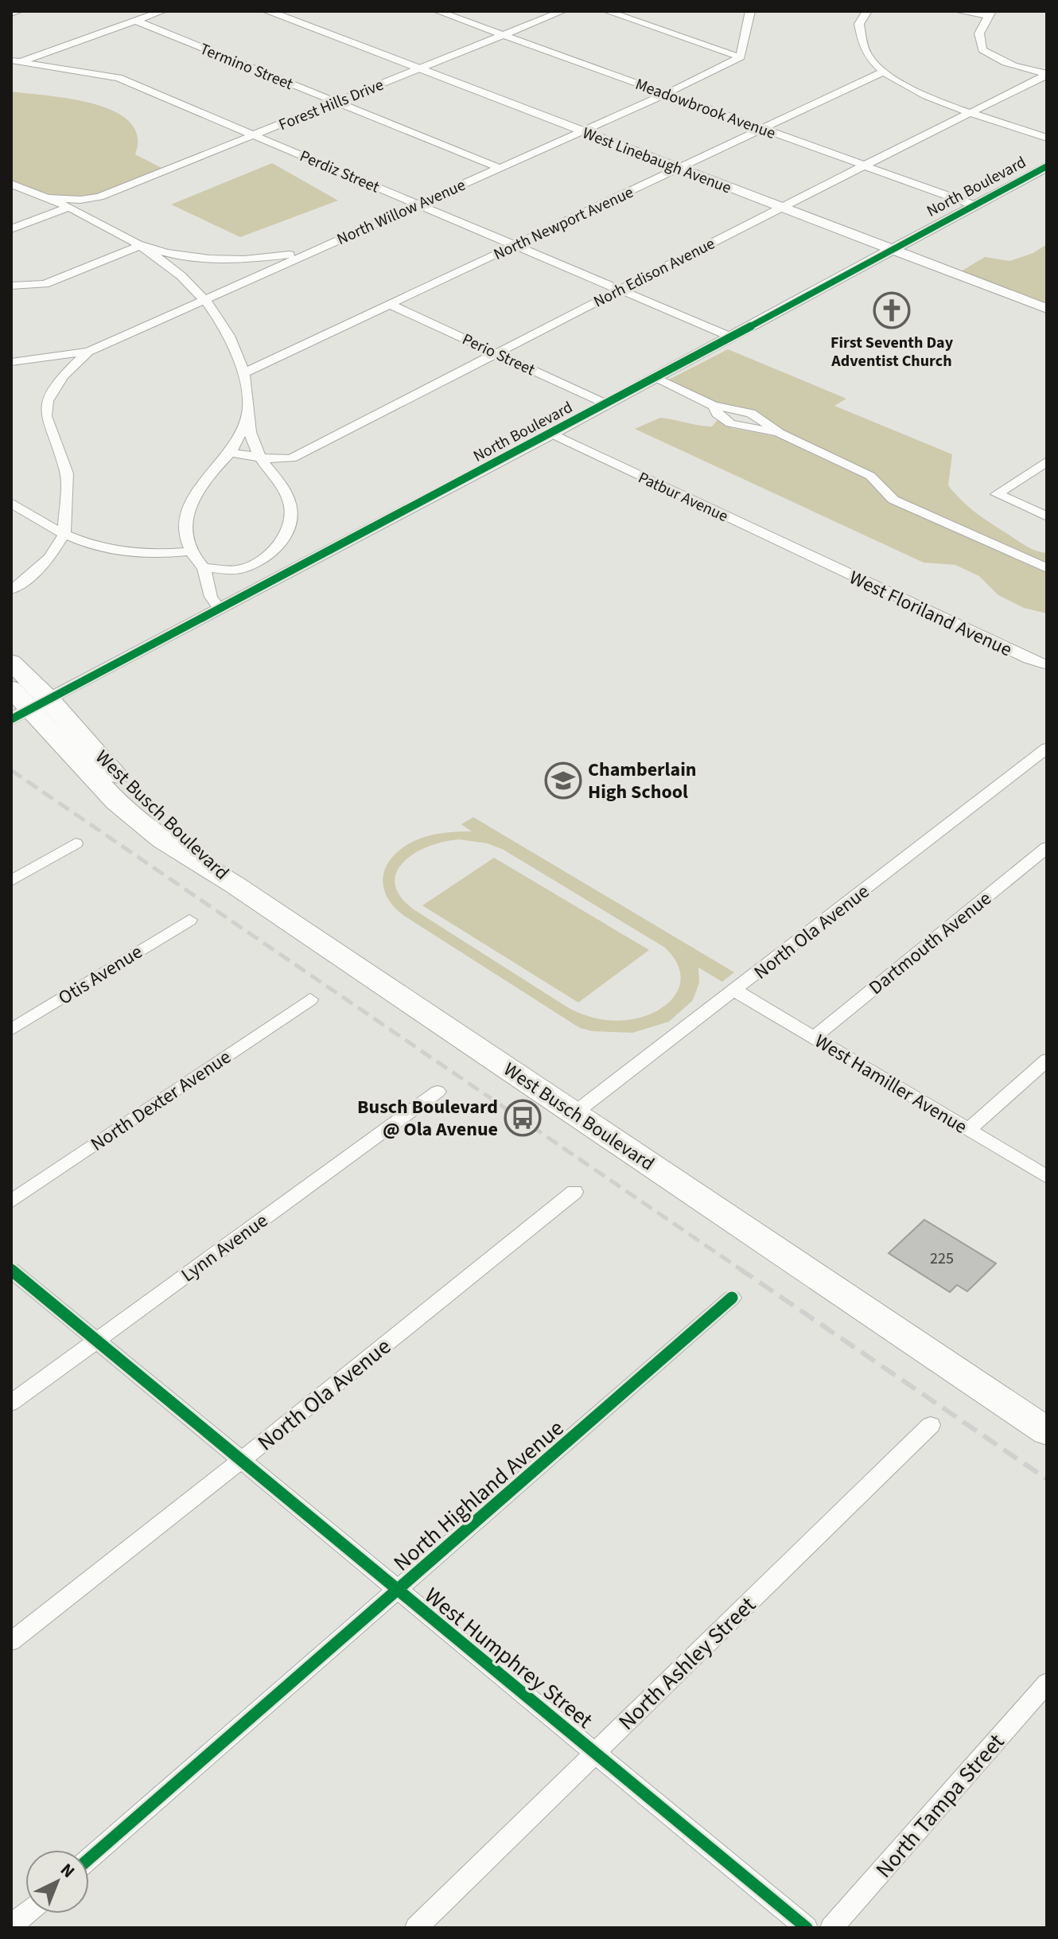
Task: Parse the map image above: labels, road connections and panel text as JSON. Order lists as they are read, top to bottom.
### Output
{
  "streets": {
    "main road": ["West Busch Boulevard"],
    "street": [
      "Termino Street",
      "Forest Hills Drive",
      "Meadowbrook Avenue",
      "West Linebaugh Avenue",
      "Perdiz Street",
      "North Boulevard",
      "North Willow Avenue",
      "North Newport Avenue",
      "Norh Edison Avenue",
      "Perio Street",
      "Patbur Avenue",
      "West Floriland Avenue",
      "North Ola Avenue",
      "Dartmouth Avenue",
      "Otis Avenue",
      "West Hamiller Avenue",
      "North Dexter Avenue",
      "Lynn Avenue",
      "North Highland Avenue",
      "West Humphrey Street",
      "North Ashley Street",
      "North Tampa Street"
    ]
  },
  "crossings": [
    ["Termino Street", "Forest Hills Drive"],
    ["Termino Street", "North Willow Avenue"],
    ["Forest Hills Drive", "Meadowbrook Avenue"],
    ["Forest Hills Drive", "West Linebaugh Avenue"],
    ["Forest Hills Drive", "Perdiz Street"],
    ["Meadowbrook Avenue", "North Boulevard"],
    ["Meadowbrook Avenue", "North Willow Avenue"],
    ["Meadowbrook Avenue", "North Newport Avenue"],
    ["Meadowbrook Avenue", "Norh Edison Avenue"],
    ["West Linebaugh Avenue", "North Boulevard"],
    ["West Linebaugh Avenue", "North Willow Avenue"],
    ["West Linebaugh Avenue", "North Newport Avenue"],
    ["West Linebaugh Avenue", "Norh Edison Avenue"],
    ["Perdiz Street", "North Boulevard"],
    ["Perdiz Street", "North Willow Avenue"],
    ["Perdiz Street", "North Newport Avenue"],
    ["Perdiz Street", "Norh Edison Avenue"],
    ["North Boulevard", "Perio Street"],
    ["North Boulevard", "Patbur Avenue"],
    ["North Boulevard", "West Busch Boulevard"],
    ["North Newport Avenue", "Perio Street"],
    ["Norh Edison Avenue", "Perio Street"],
    ["Patbur Avenue", "West Floriland Avenue"],
    ["West Busch Boulevard", "North Ola Avenue"],
    ["North Ola Avenue", "West Hamiller Avenue"],
    ["North Ola Avenue", "West Humphrey Street"],
    ["Dartmouth Avenue", "West Hamiller Avenue"],
    ["Lynn Avenue", "West Humphrey Street"],
    ["North Highland Avenue", "West Humphrey Street"],
    ["West Humphrey Street", "North Ashley Street"]
  ],
  "places": {
    "church": ["First Seventh Day Adventist Church"],
    "school or university": ["Chamberlain High School"],
    "bus stop": ["Busch Boulevard @ Ola Avenue"]
  },
  "house_numbers": ["225"],
  "north": "top right"
}
